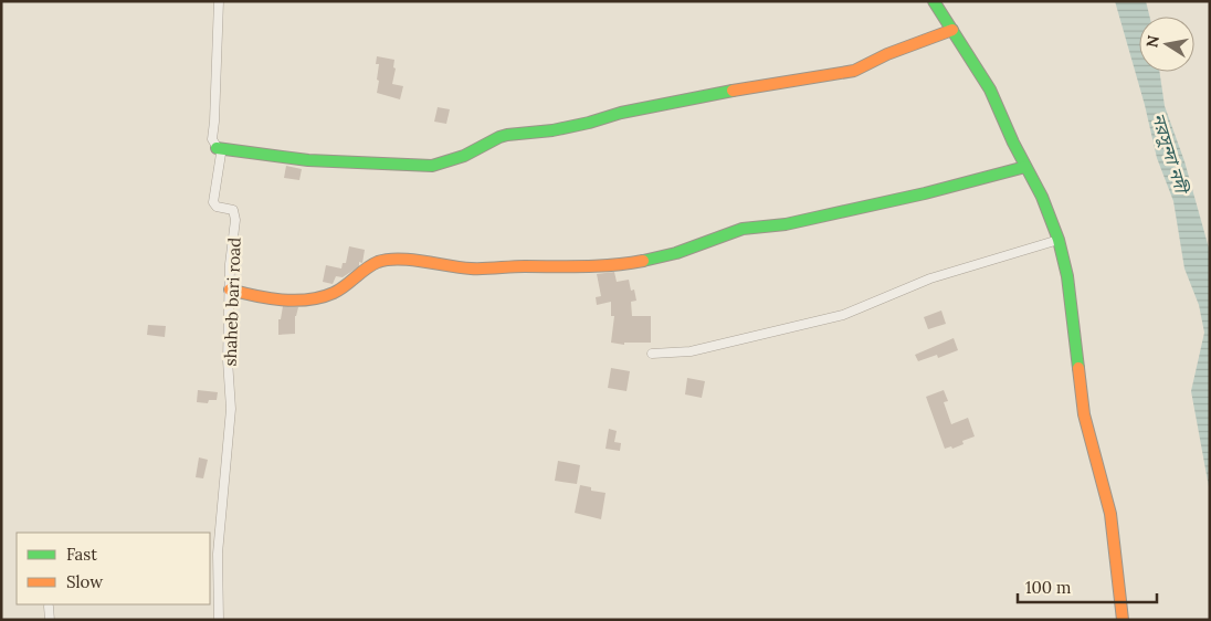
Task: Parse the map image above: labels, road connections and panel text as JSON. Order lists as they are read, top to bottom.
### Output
{
  "streets": {
    "street": ["shaheb bari road"]
  },
  "water": ["নরসুন্দা নদী"],
  "legend": ["Fast", "Slow"],
  "scale_bar": "100 m",
  "north": "left"
}
